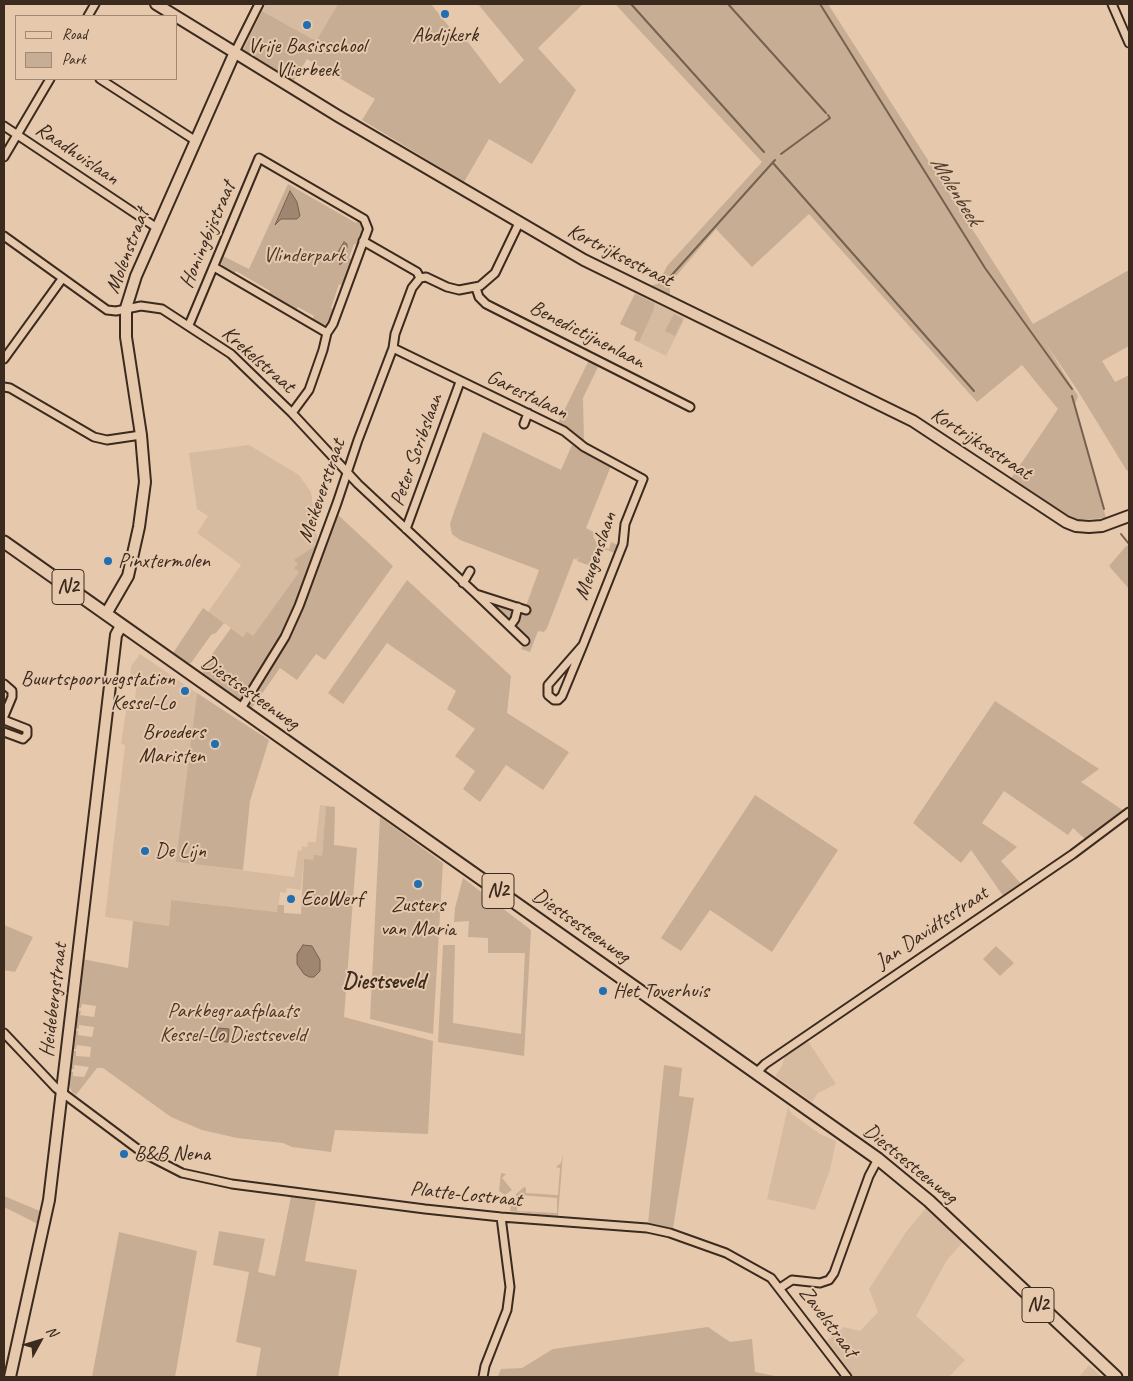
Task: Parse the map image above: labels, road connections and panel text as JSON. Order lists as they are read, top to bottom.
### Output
{
  "streets": {
    "main road": ["N2", "Diestsesteenweg"],
    "street": [
      "Raadhuislaan",
      "Honingbijstraat",
      "Molenstraat",
      "Kortrijksestraat",
      "Benedictijnenlaan",
      "Krekelstraat",
      "Garestalaan",
      "Peter Scribslaan",
      "Meikeverstraat",
      "Meugenslaan",
      "Jan Davidtsstraat",
      "Heidebergstraat",
      "Platte-Lostraat",
      "Zavelstraat"
    ]
  },
  "crossings": [
    ["Raadhuislaan", "Molenstraat"],
    ["Honingbijstraat", "Krekelstraat"],
    ["Molenstraat", "Kortrijksestraat"],
    ["Molenstraat", "Krekelstraat"],
    ["Molenstraat", "Diestsesteenweg"],
    ["Krekelstraat", "Peter Scribslaan"],
    ["Krekelstraat", "Meikeverstraat"],
    ["Garestalaan", "Peter Scribslaan"],
    ["Garestalaan", "Meikeverstraat"],
    ["Garestalaan", "Meugenslaan"],
    ["Meikeverstraat", "Diestsesteenweg"],
    ["Diestsesteenweg", "Jan Davidtsstraat"],
    ["Diestsesteenweg", "Heidebergstraat"],
    ["Heidebergstraat", "Platte-Lostraat"],
    ["Platte-Lostraat", "Zavelstraat"]
  ],
  "districts": ["Diestseveld"],
  "water": ["Molenbeek"],
  "parks": ["Vlinderpark", "Parkbegraafplaats Kessel-Lo Diestseveld"],
  "places": [
    "Abdijkerk",
    "Vrije Basisschool Vlierbeek",
    "Pinxtermolen",
    "Buurtspoorwegstation Kessel-Lo",
    "Broeders Maristen",
    "De Lijn",
    "Zusters van Maria",
    "EcoWerf",
    "Het Toverhuis",
    "B&B Nena"
  ],
  "legend": ["Road", "Park"],
  "north": "top right"
}
